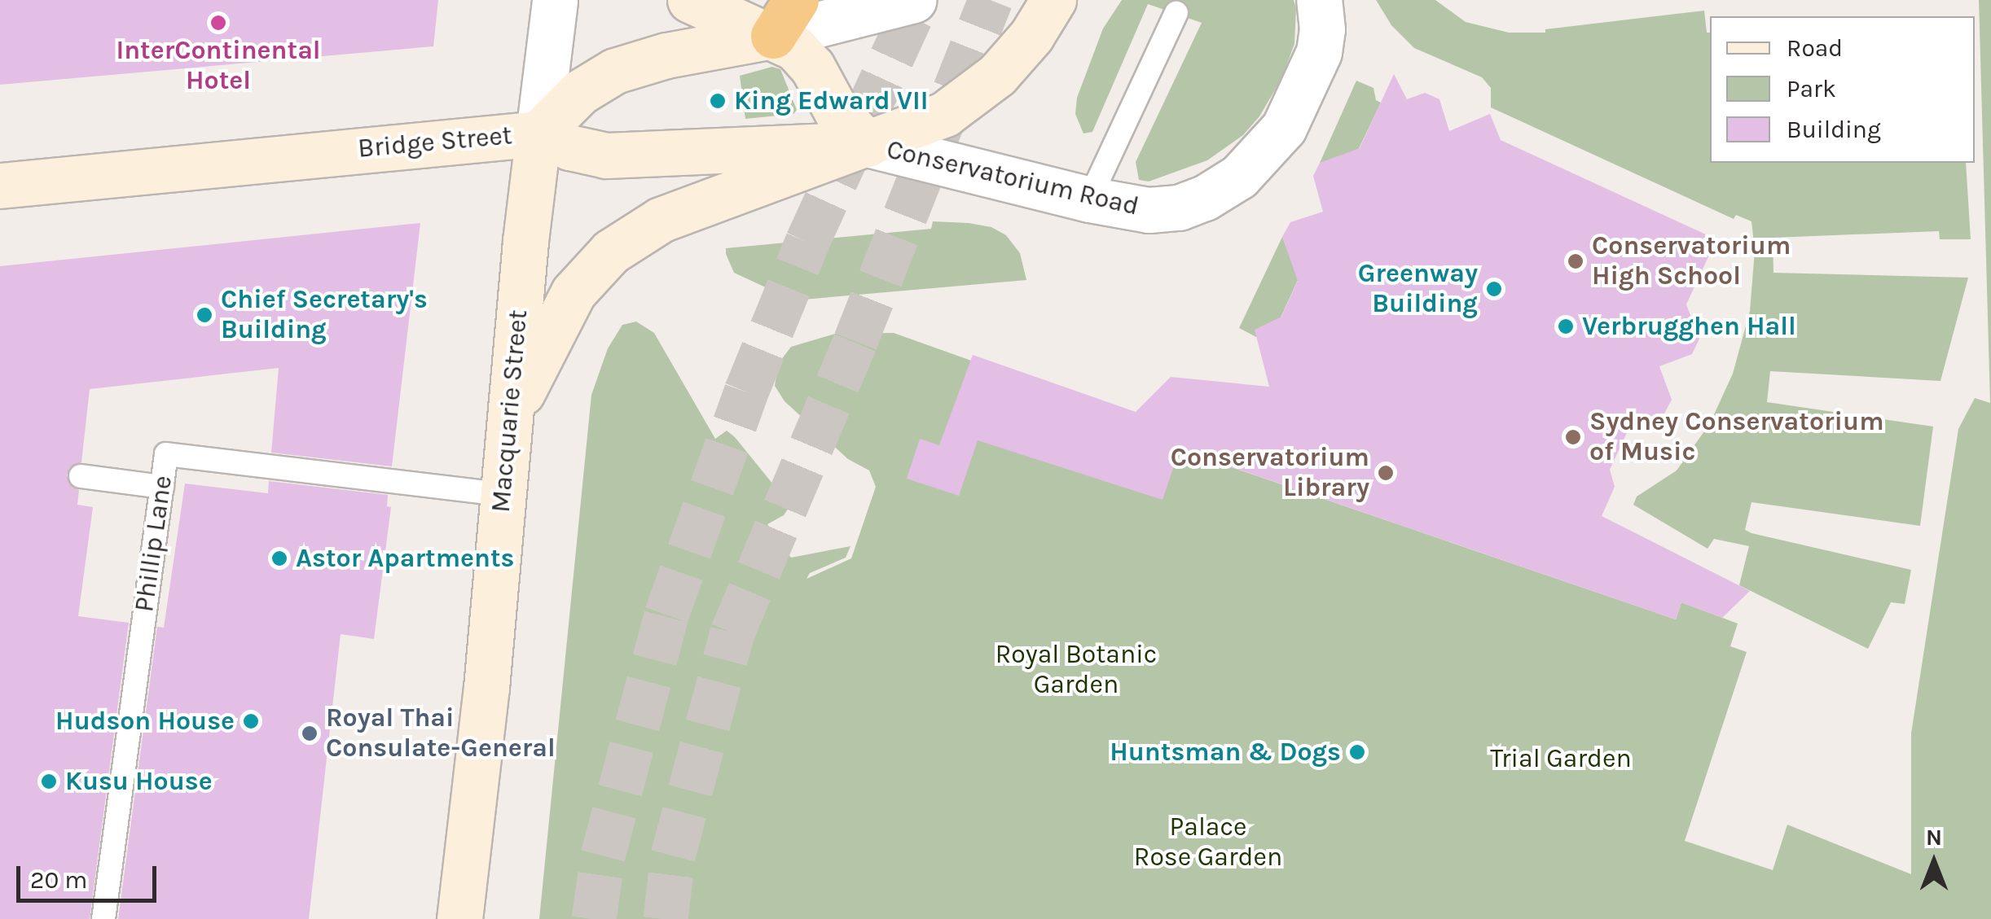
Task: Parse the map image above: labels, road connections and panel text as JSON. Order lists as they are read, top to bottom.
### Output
{
  "streets": {
    "main road": ["Bridge Street", "Macquarie Street"],
    "street": ["Conservatorium Road"],
    "lane": ["Phillip Lane"]
  },
  "crossings": [
    ["Bridge Street", "Conservatorium Road"],
    ["Bridge Street", "Macquarie Street"],
    ["Macquarie Street", "Phillip Lane"]
  ],
  "parks": ["Royal Botanic Garden", "Trial Garden", "Palace Rose Garden"],
  "places": [
    "InterContinental Hotel",
    "King Edward VII",
    "Conservatorium High School",
    "Greenway Building",
    "Chief Secretary's Building",
    "Verbrugghen Hall",
    "Sydney Conservatorium of Music",
    "Conservatorium Library",
    "Astor Apartments",
    "Hudson House",
    "Royal Thai Consulate-General",
    "Huntsman & Dogs",
    "Kusu House"
  ],
  "legend": ["Road", "Park", "Building"],
  "scale_bar": "20 m",
  "north": "top"
}
